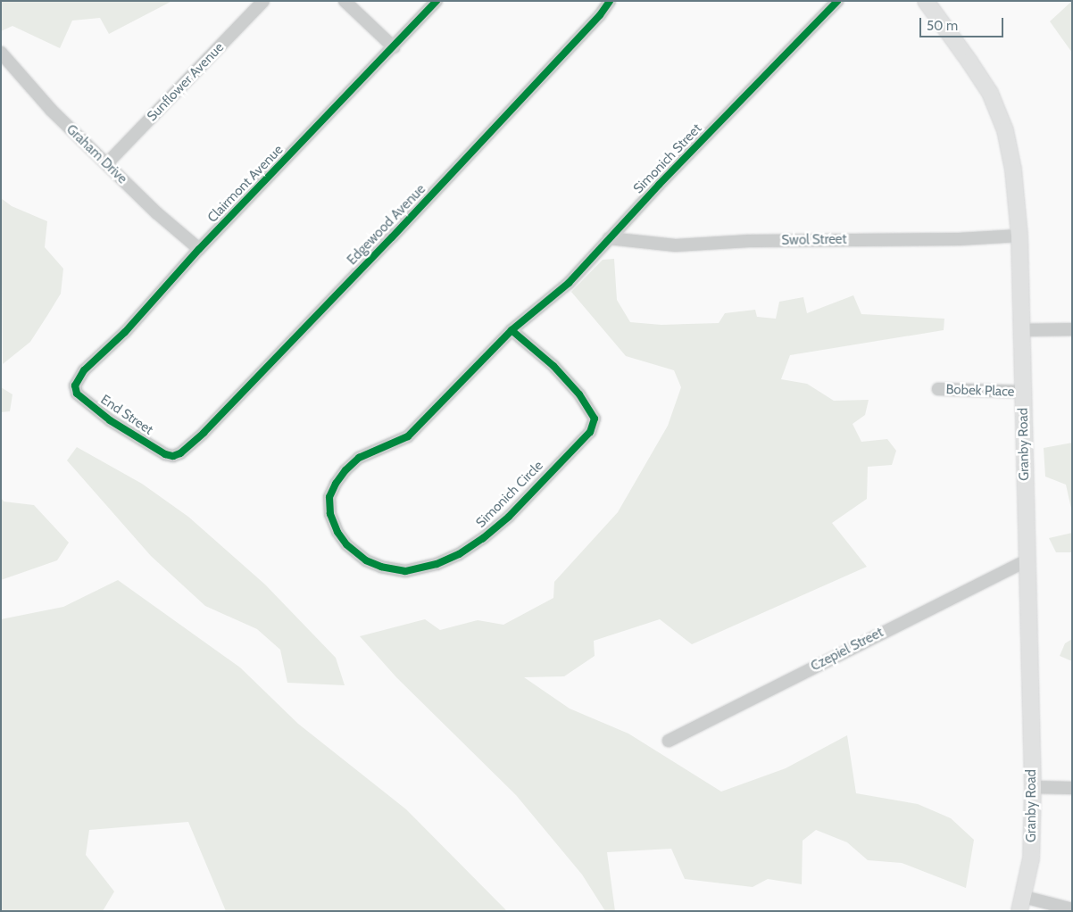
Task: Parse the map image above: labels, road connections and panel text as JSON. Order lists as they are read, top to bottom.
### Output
{
  "streets": {
    "main road": ["Granby Road"],
    "street": [
      "Sunflower Avenue",
      "Graham Drive",
      "Simonich Street",
      "Clairmont Avenue",
      "Edgewood Avenue",
      "Swol Street",
      "Bobek Place",
      "End Street",
      "Simonich Circle",
      "Czepiel Street"
    ]
  },
  "crossings": [
    ["Sunflower Avenue", "Graham Drive"],
    ["Graham Drive", "Clairmont Avenue"],
    ["Simonich Street", "Swol Street"],
    ["Simonich Street", "Simonich Circle"],
    ["Clairmont Avenue", "End Street"],
    ["Edgewood Avenue", "End Street"],
    ["Swol Street", "Granby Road"],
    ["Bobek Place", "Granby Road"],
    ["Granby Road", "Czepiel Street"]
  ],
  "scale_bar": "50 m"
}
